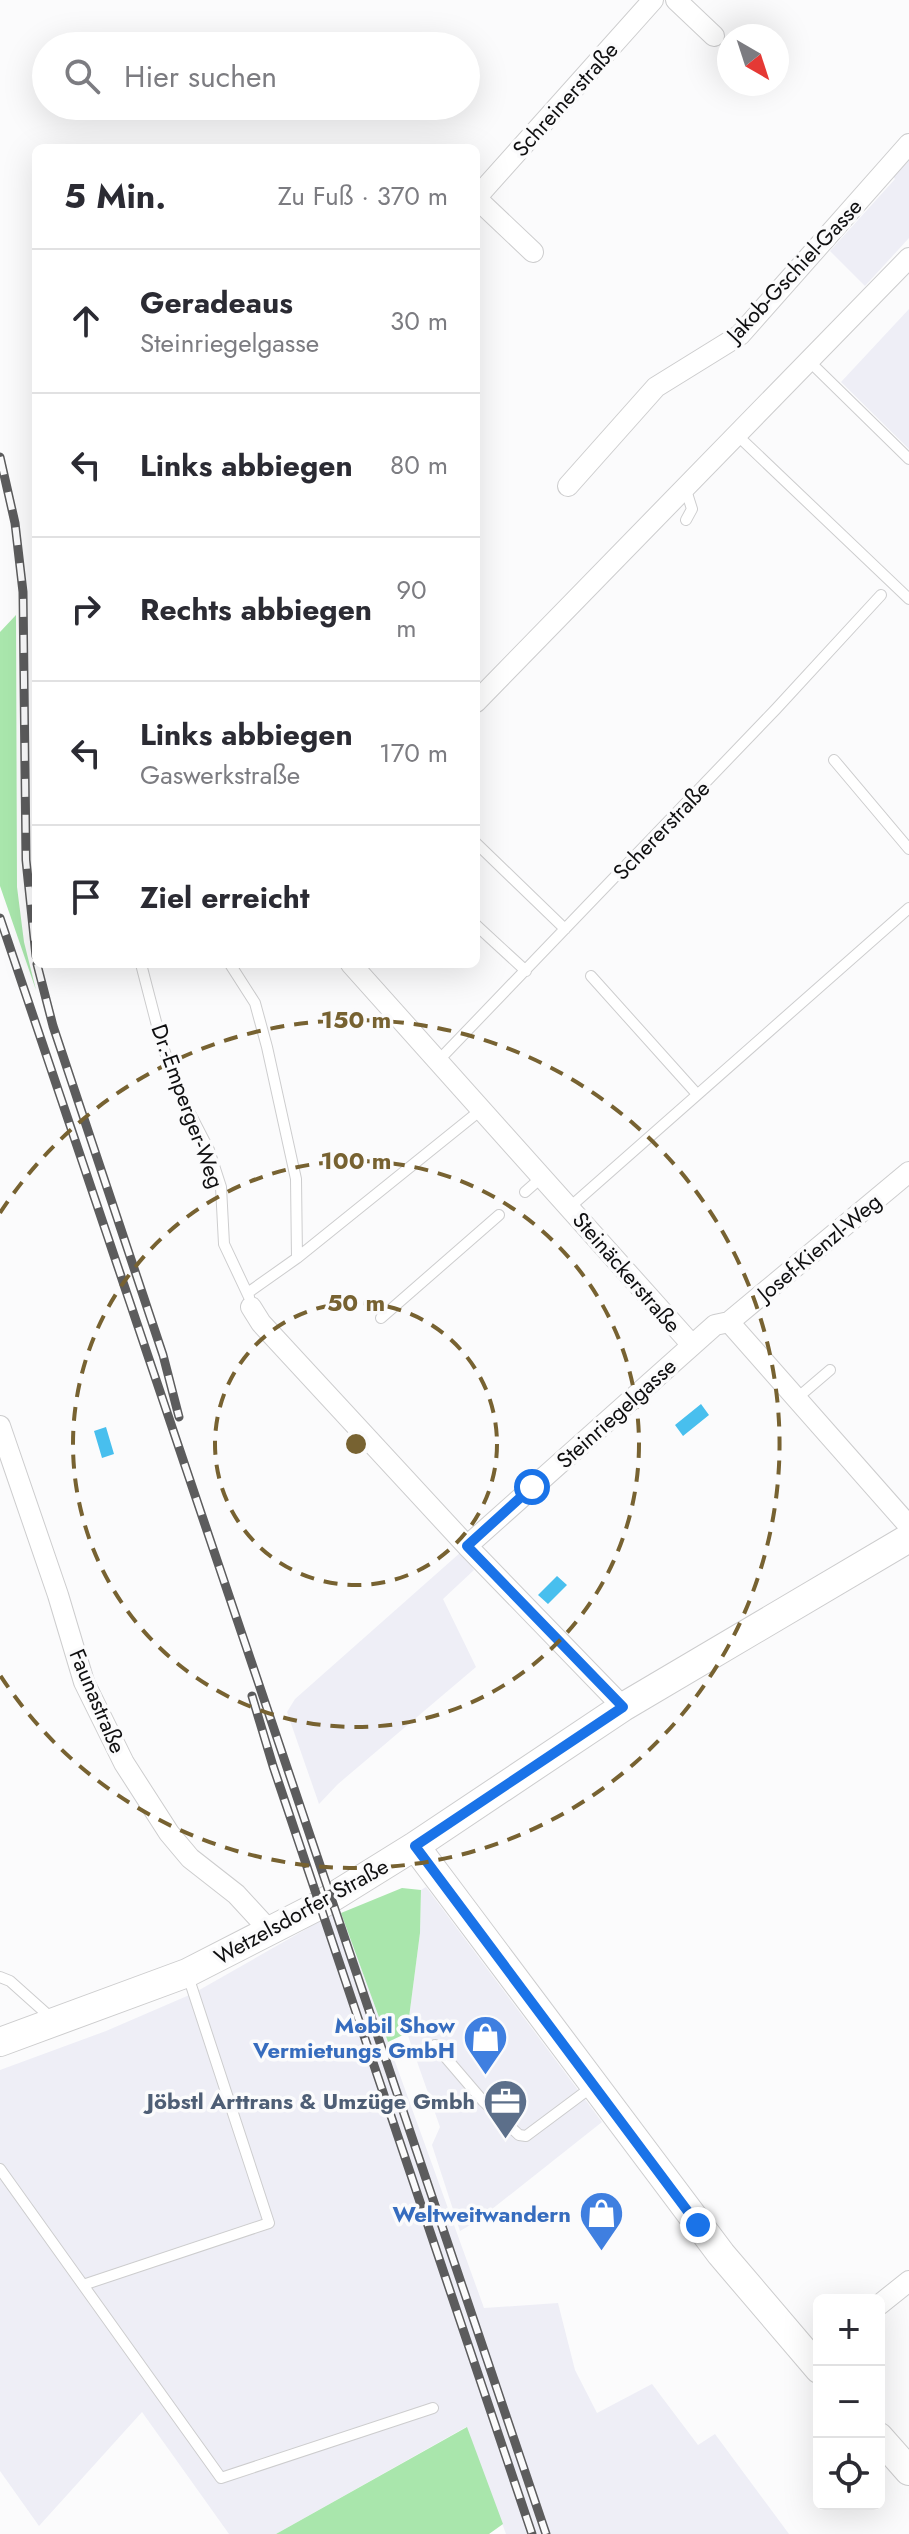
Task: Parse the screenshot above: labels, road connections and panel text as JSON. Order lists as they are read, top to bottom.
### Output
{
  "streets": {
    "main road": ["Wetzelsdorfer Straße"],
    "street": [
      "Schreinerstraße",
      "Jakob-Gschiel-Gasse",
      "Dr.-Emperger-Weg",
      "Josef-Kienzl-Weg",
      "Steinäckerstraße",
      "Steinriegelgasse",
      "Faunastraße"
    ],
    "lane": ["Schererstraße"]
  },
  "crossings": [
    ["Schererstraße", "Steinäckerstraße"],
    ["Dr.-Emperger-Weg", "Steinriegelgasse"],
    ["Dr.-Emperger-Weg", "Wetzelsdorfer Straße"],
    ["Josef-Kienzl-Weg", "Steinäckerstraße"],
    ["Steinäckerstraße", "Steinriegelgasse"],
    ["Faunastraße", "Wetzelsdorfer Straße"]
  ],
  "places": {
    "shop": ["Mobil Show Vermietungs GmbH", "Weltweitwandern"],
    "office": ["Jöbstl Arttrans & Umzüge Gmbh"]
  },
  "north": "bottom right",
  "page": {
    "search": "Hier suchen",
    "heading": ["5 Min.", "Zu Fuß · 370 m"],
    "list": [
      ["Geradeaus", "Steinriegelgasse", "30 m"],
      ["Links abbiegen", "80 m"],
      ["Rechts abbiegen", "90 m"],
      ["Links abbiegen", "Gaswerkstraße", "170 m"],
      "Ziel erreicht"
    ],
    "map_buttons": ["+", "−"]
  },
  "rings": ["150 m", "100 m", "50 m"]
}
